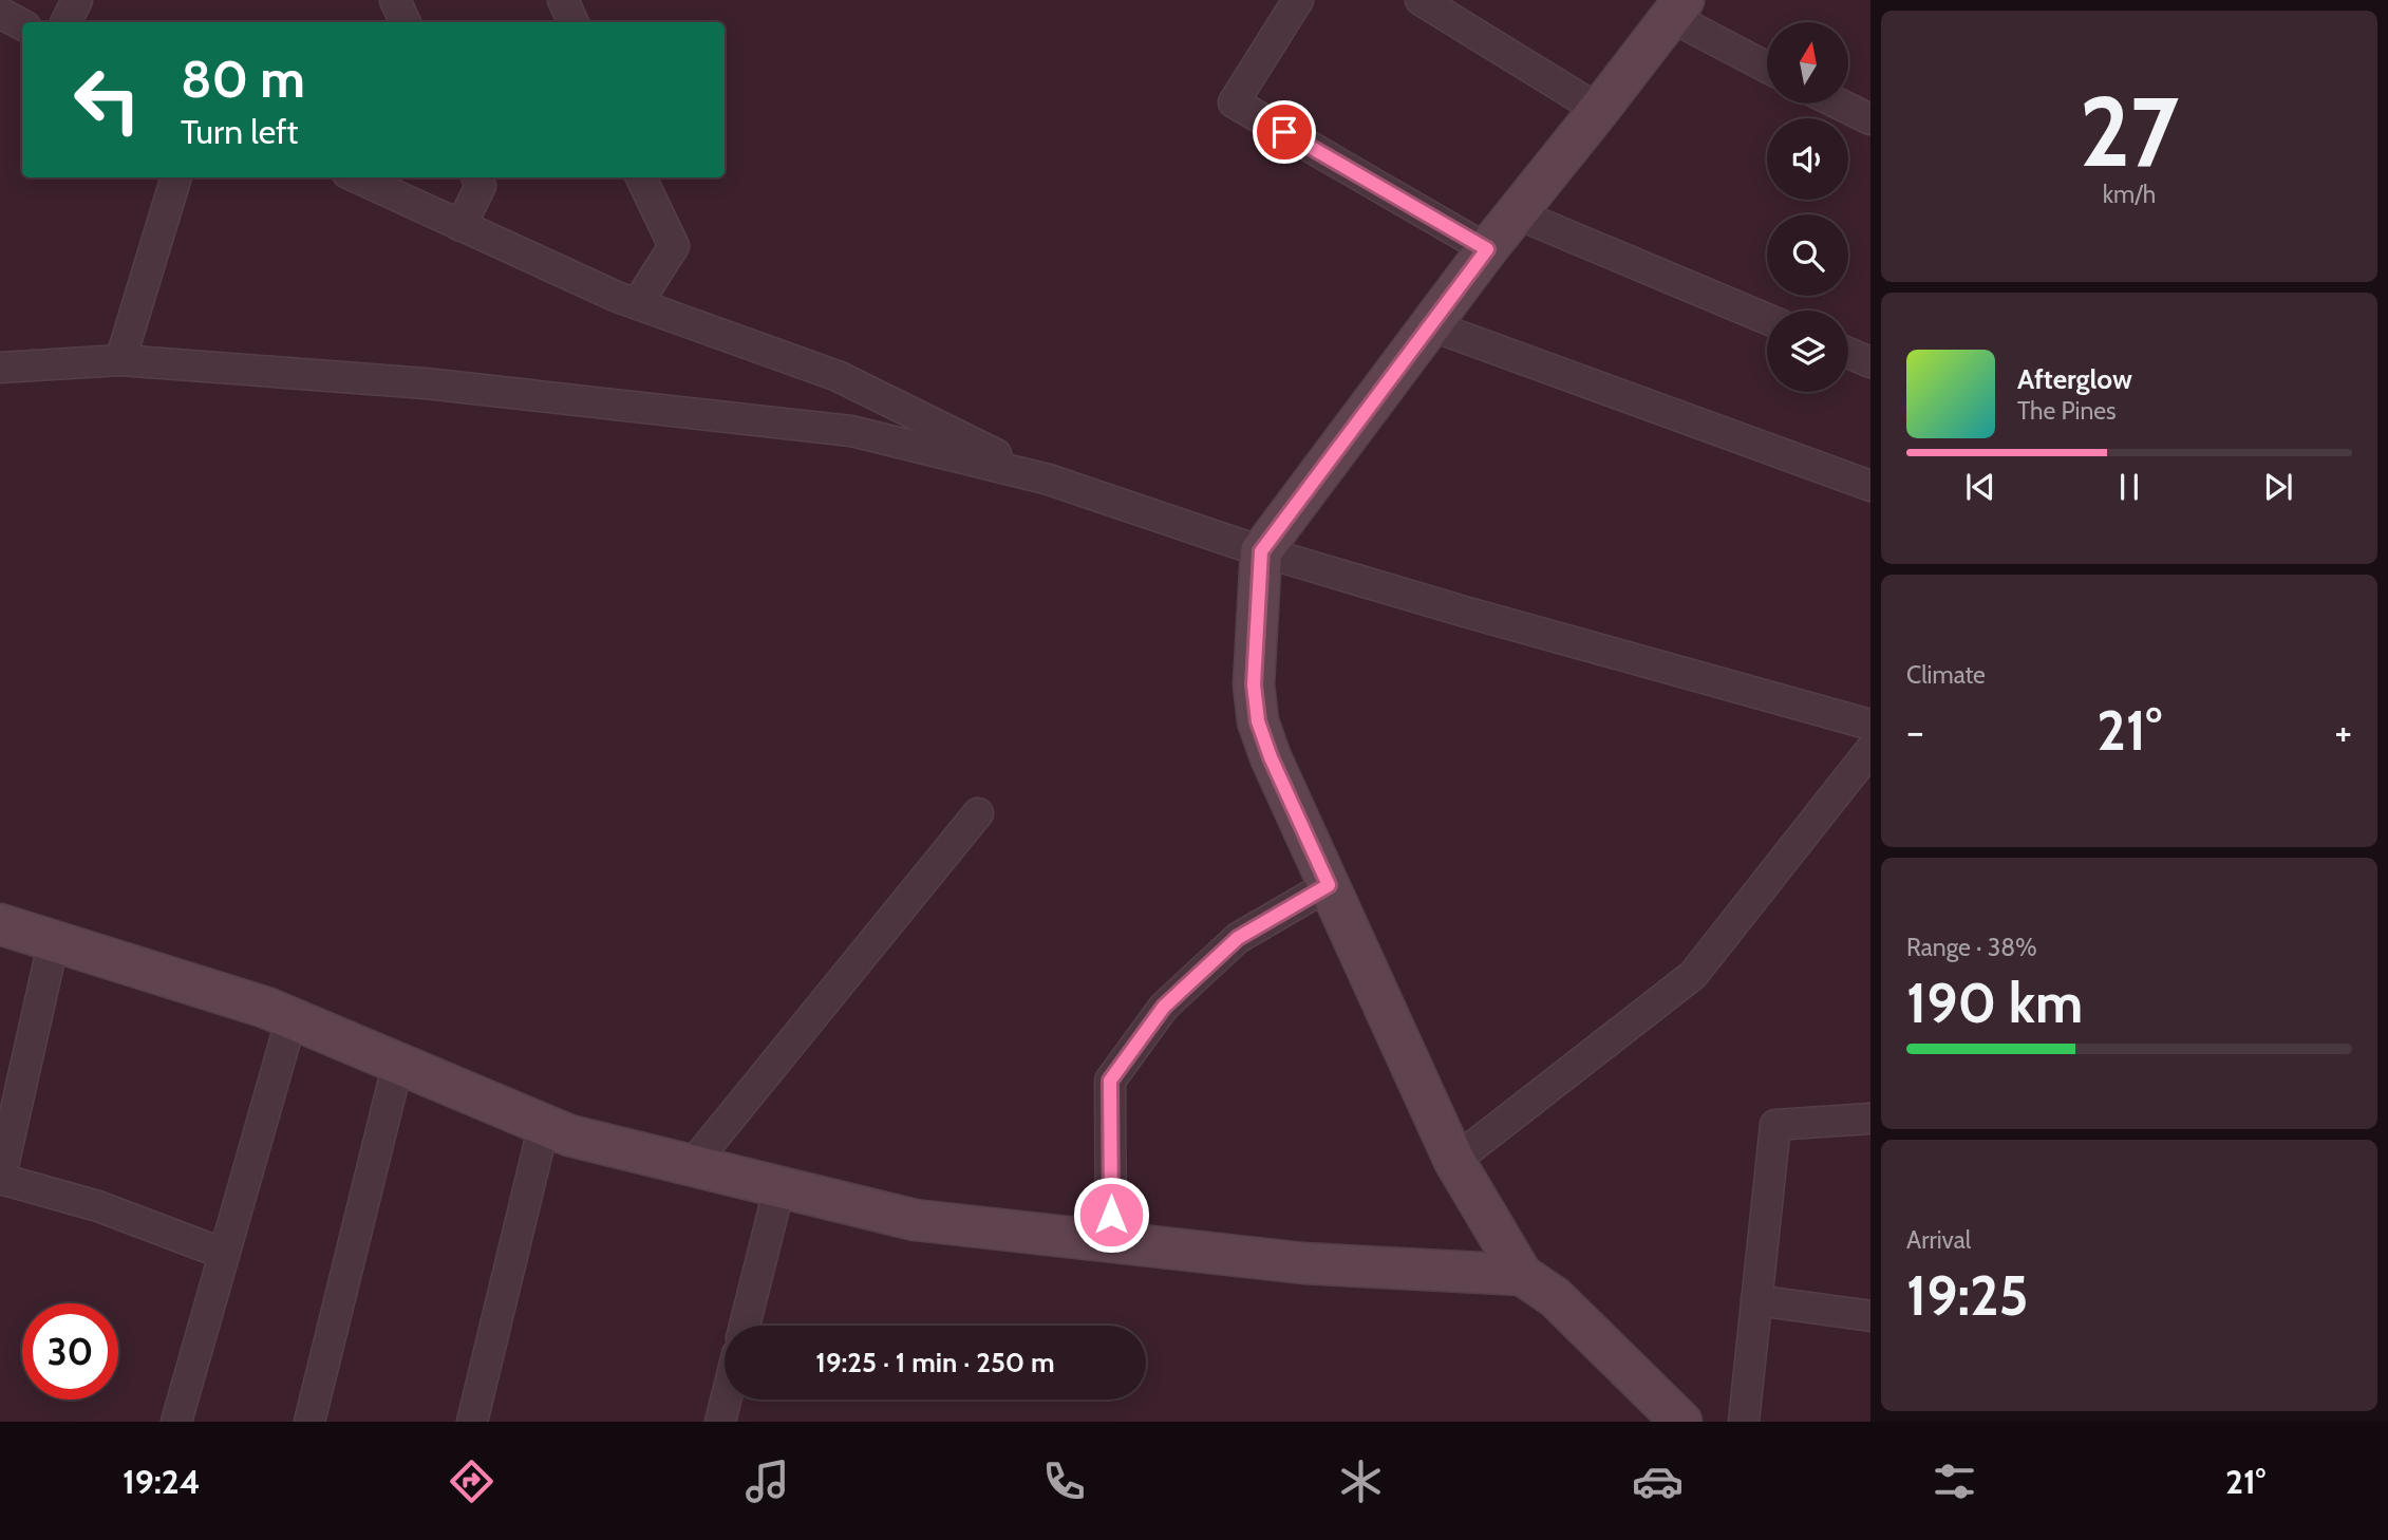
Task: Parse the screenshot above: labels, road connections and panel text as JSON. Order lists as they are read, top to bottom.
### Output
{
  "north": "top",
  "page": {
    "tile": [
      ["27", "km/h"],
      "Climate",
      ["Range · 38%", "190 km"],
      ["Arrival", "19:25"]
    ],
    "turn": ["80 m", "Turn left"],
    "song": ["Afterglow", "The Pines"],
    "heat": ["−", "21°", "+"],
    "limit": "30",
    "trip": "19:25 · 1 min · 250 m",
    "tabs": ["19:24", "21°"]
  }
}
